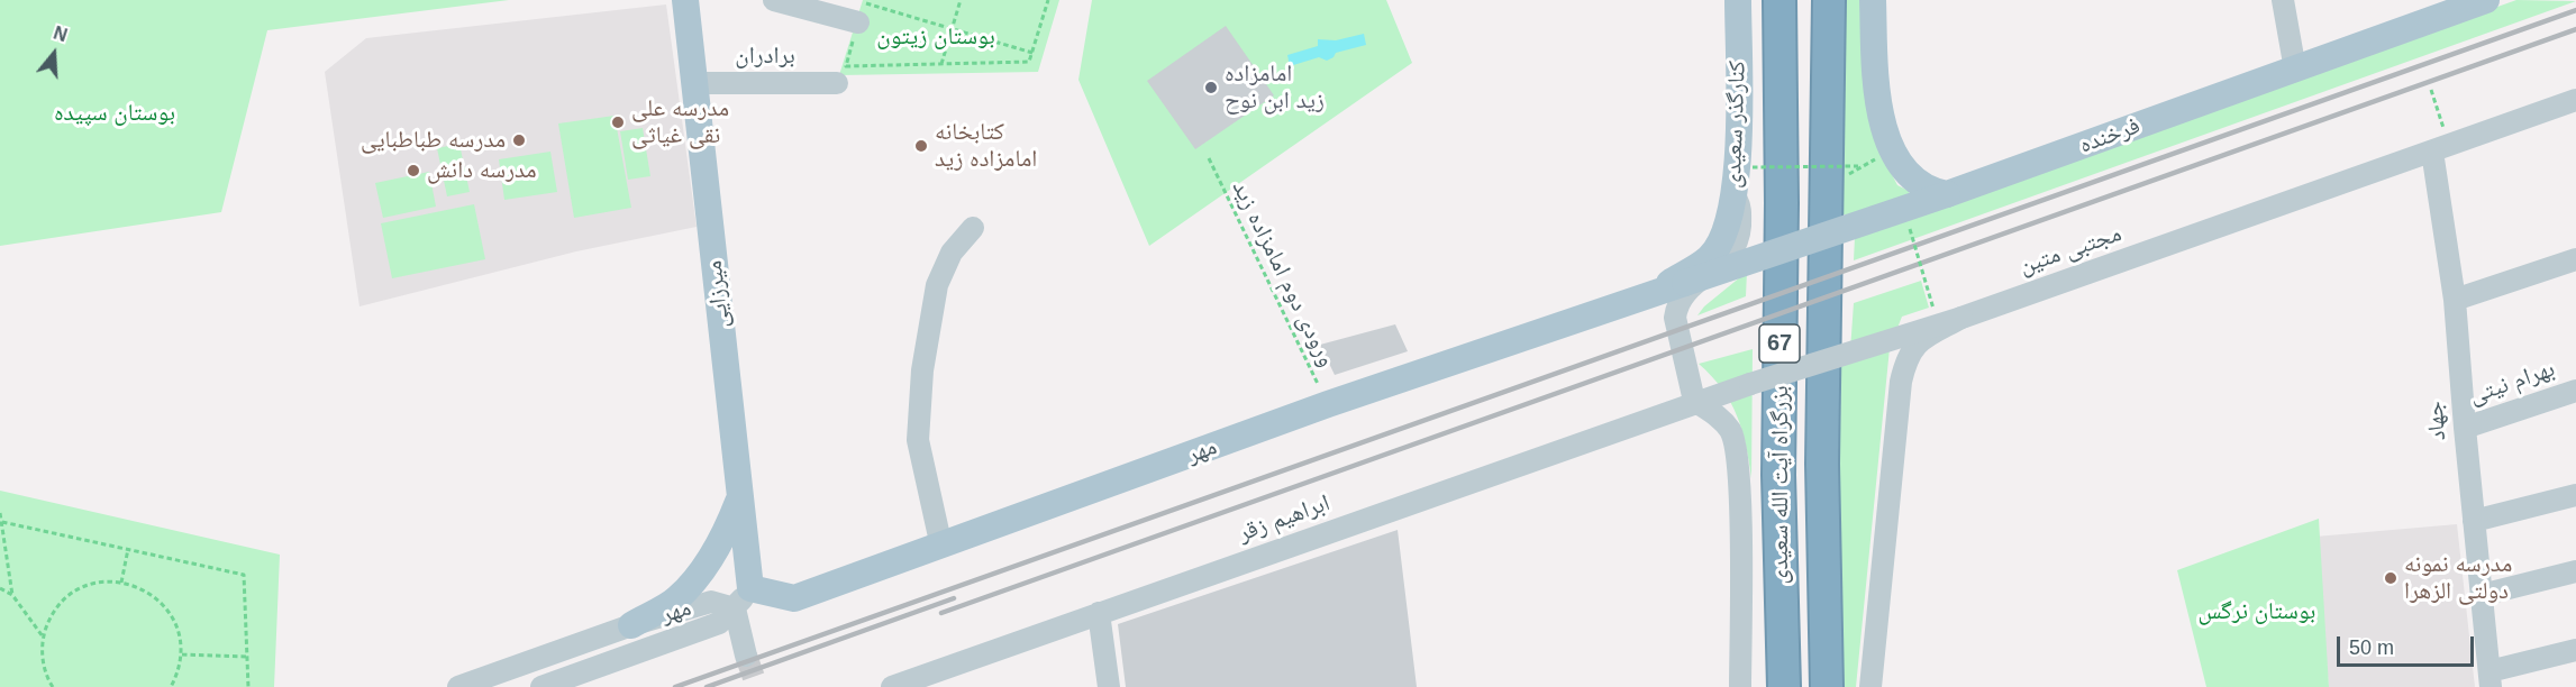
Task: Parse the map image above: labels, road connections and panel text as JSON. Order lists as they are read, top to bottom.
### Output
{
  "streets": {
    "highway": ["67", "بزرگراه آیت الله سعیدی"],
    "main road": [
      "کنارگذر سعیدی",
      "فرخنده",
      "میرزایی",
      "مهر"
    ],
    "street": [
      "برادران",
      "مجتبی متین",
      "بهرام نیتی",
      "جهاد",
      "ابراهیم زقر"
    ],
    "path": ["ورودی دوم امامزاده زید"]
  },
  "crossings": [
    ["برادران", "میرزایی"],
    ["کنارگذر سعیدی", "فرخنده"],
    ["کنارگذر سعیدی", "مهر"],
    ["فرخنده", "مهر"],
    ["مجتبی متین", "جهاد"],
    ["مجتبی متین", "ابراهیم زقر"],
    ["ورودی دوم امامزاده زید", "مهر"],
    ["میرزایی", "مهر"],
    ["بهرام نیتی", "جهاد"]
  ],
  "parks": ["بوستان زیتون", "بوستان سپیده", "بوستان نرگس"],
  "places": [
    "امامزاده زید ابن نوح",
    "مدرسه علی نقی غیاثی",
    "مدرسه طباطبایی",
    "کتابخانه امامزاده زید",
    "مدرسه دانش",
    "مدرسه نمونه دولتی الزهرا"
  ],
  "scale_bar": "50 m",
  "north": "top"
}
